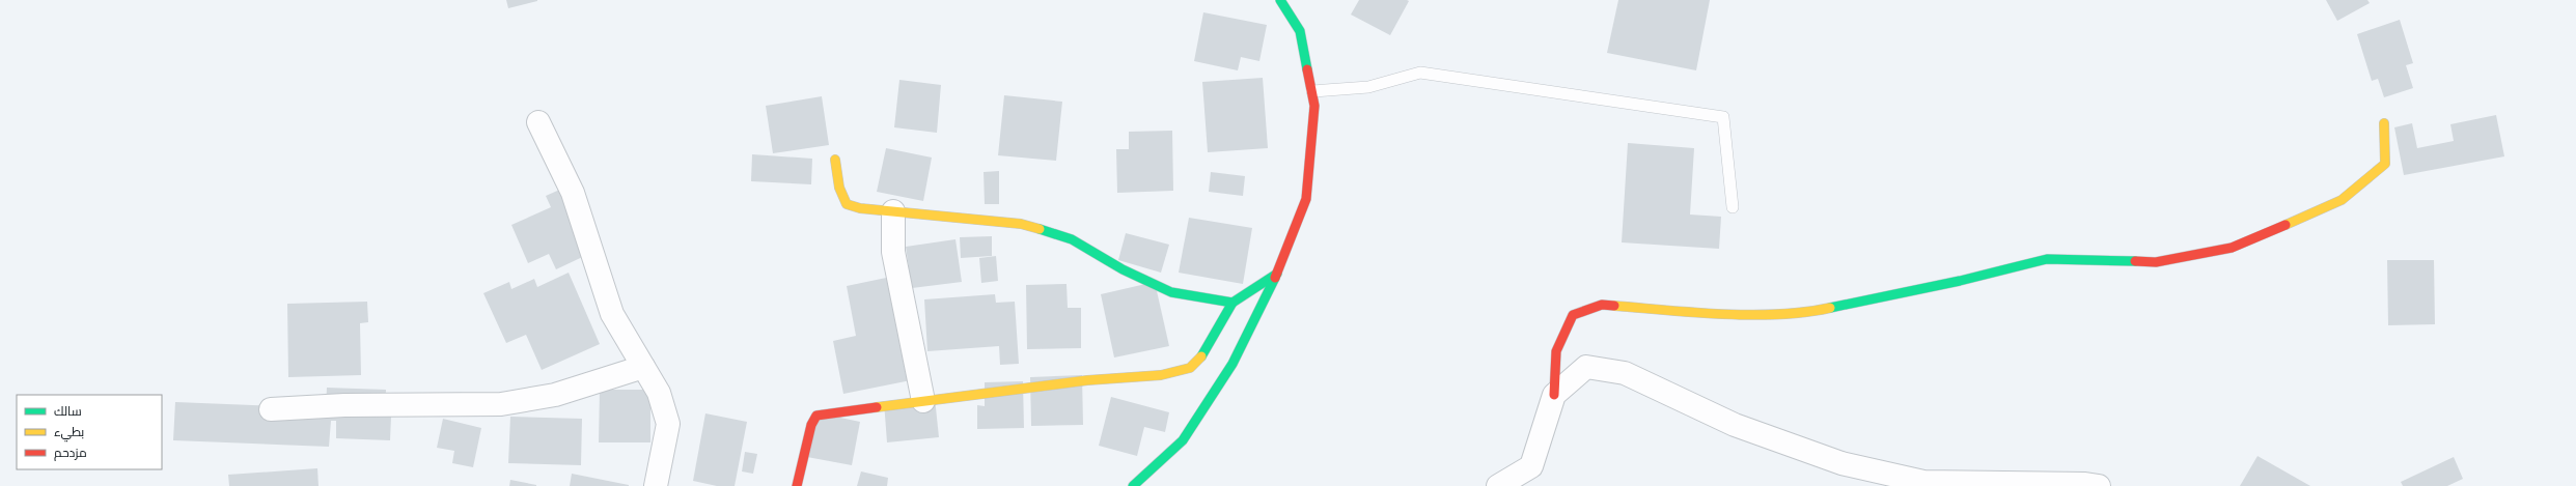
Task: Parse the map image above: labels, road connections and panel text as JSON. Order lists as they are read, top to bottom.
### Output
{
  "legend": ["سالك", "بطيء", "مزدحم"]
}
